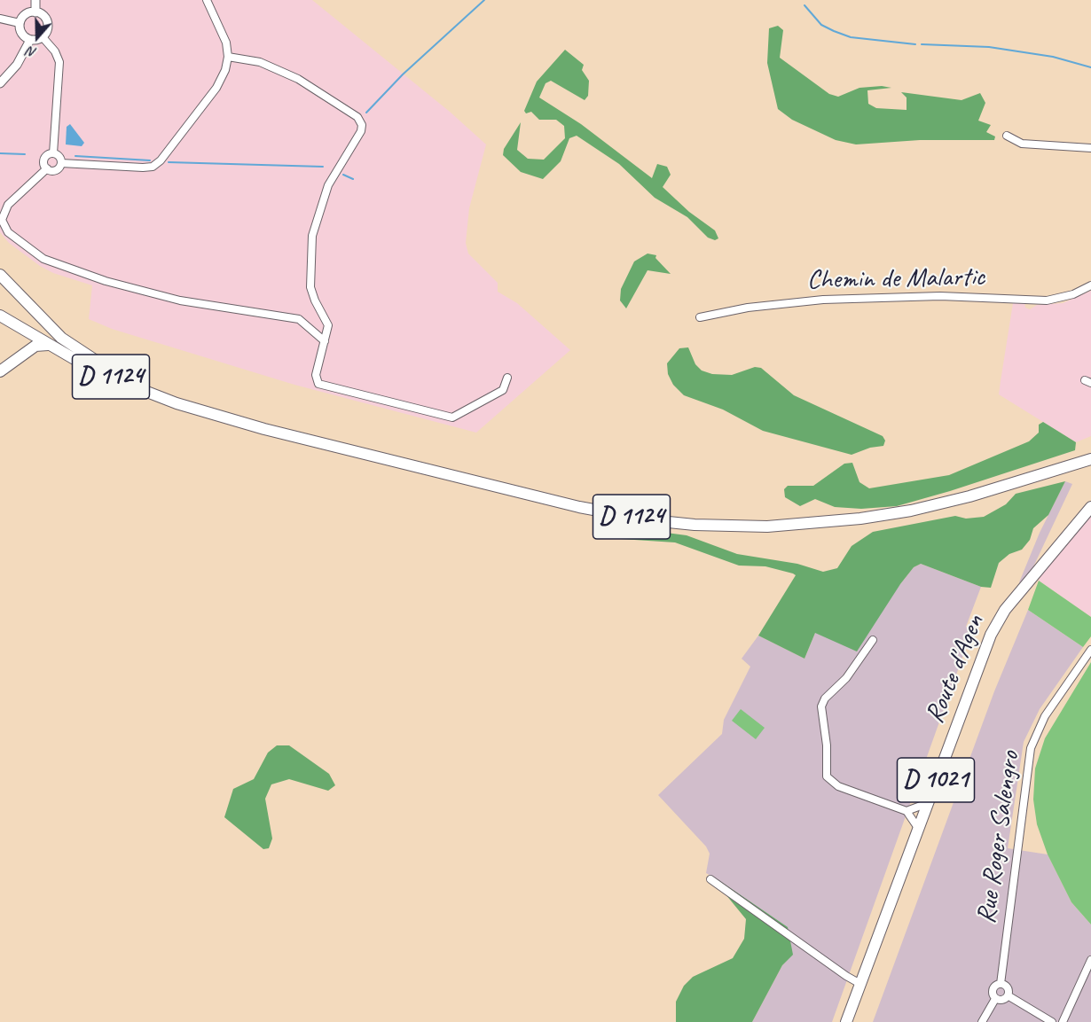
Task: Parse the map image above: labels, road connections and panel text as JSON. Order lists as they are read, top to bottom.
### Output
{
  "streets": {
    "main road": ["D 1124", "Route d'Agen", "D 1021"],
    "street": ["Chemin de Malartic", "Rue Roger Salengro"]
  },
  "north": "bottom"
}
